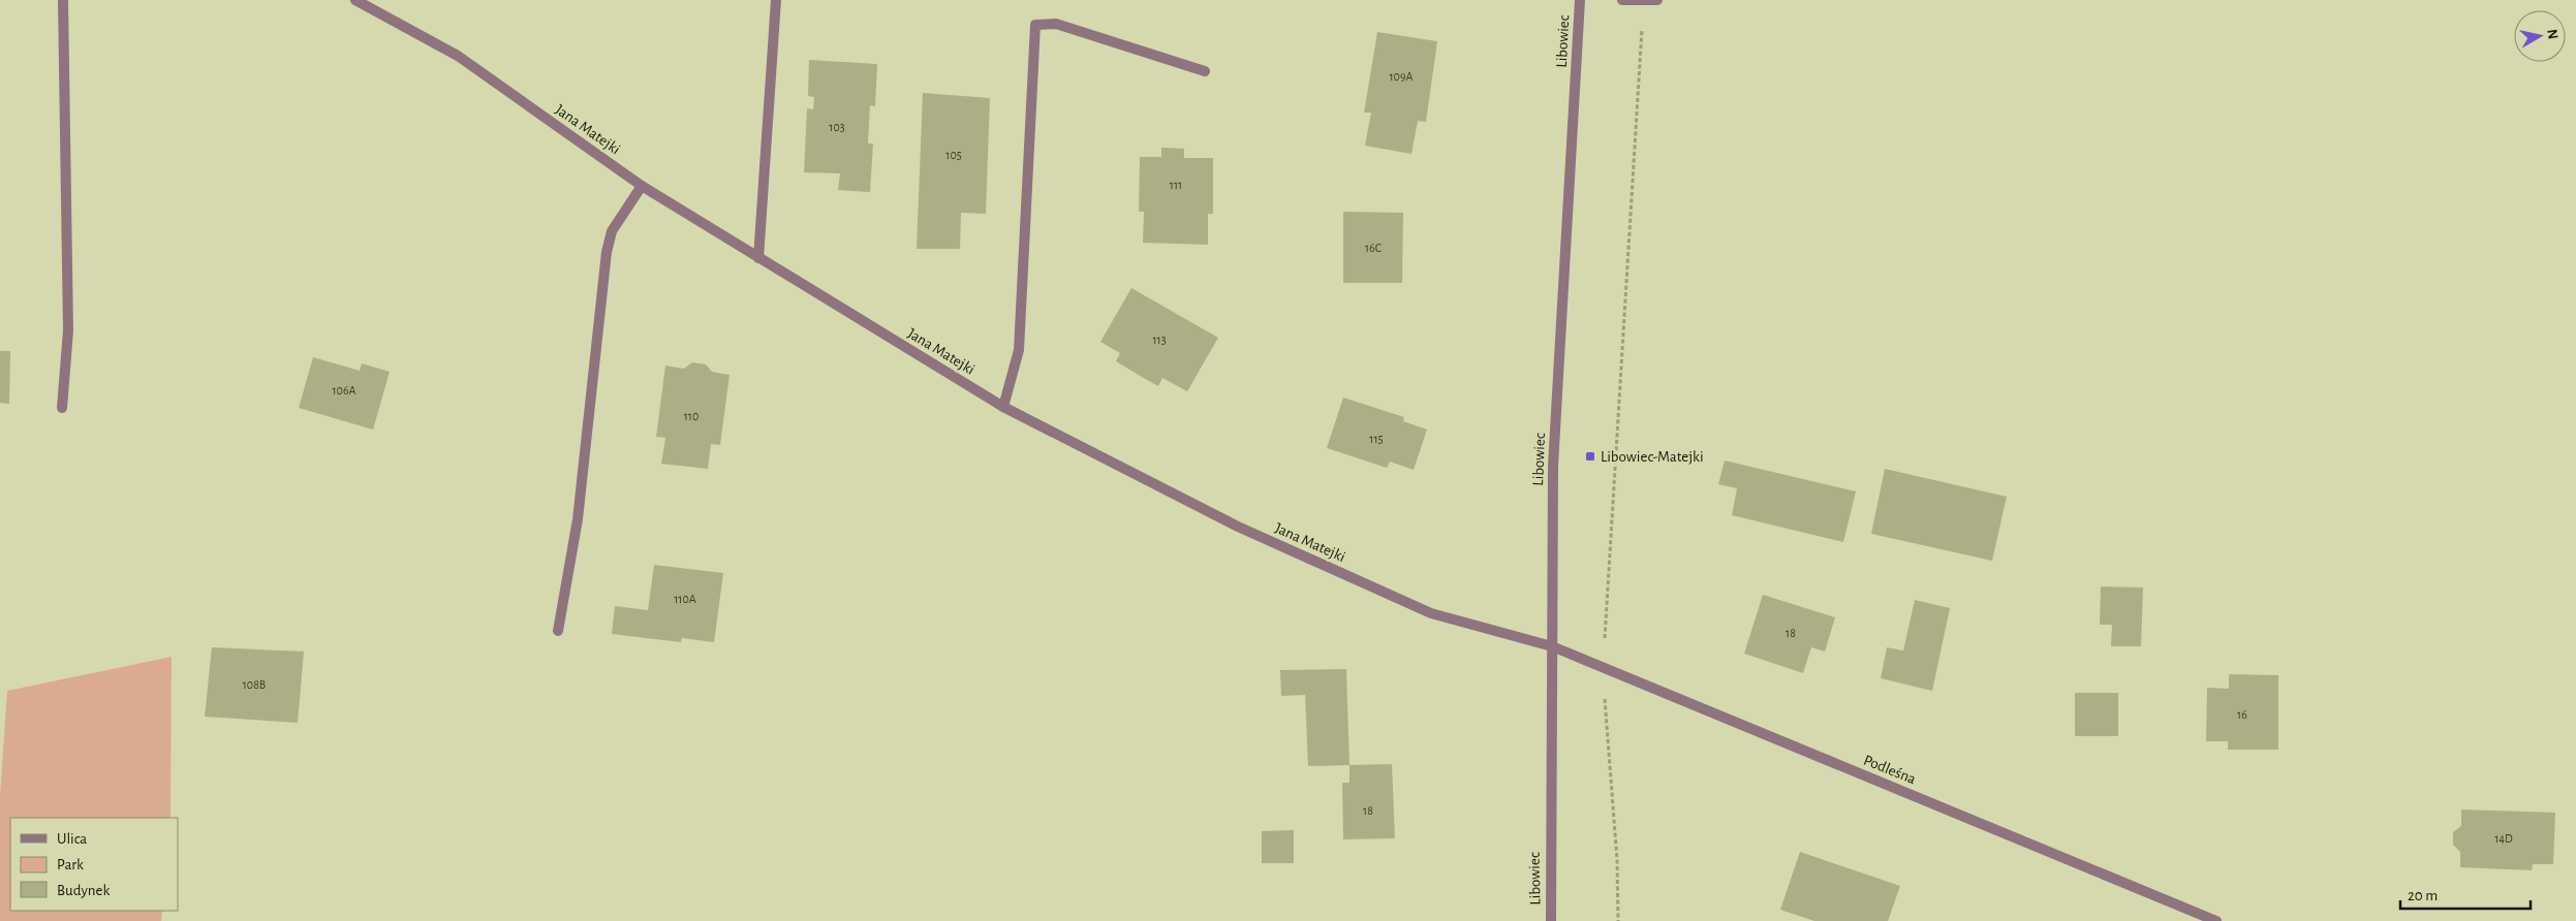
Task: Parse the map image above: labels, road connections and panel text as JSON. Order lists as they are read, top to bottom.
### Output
{
  "streets": {
    "street": ["Libowiec", "Jana Matejki", "Podleśna"]
  },
  "crossings": [
    ["Libowiec", "Jana Matejki"],
    ["Libowiec", "Podleśna"],
    ["Jana Matejki", "Podleśna"]
  ],
  "places": {
    "transit": ["Libowiec-Matejki"]
  },
  "house_numbers": [
    "109A",
    "103",
    "105",
    "111",
    "16C",
    "113",
    "106A",
    "110",
    "115",
    "110A",
    "18",
    "108B",
    "16",
    "18",
    "14D"
  ],
  "legend": ["Ulica", "Park", "Budynek"],
  "scale_bar": "20 m",
  "north": "right"
}
